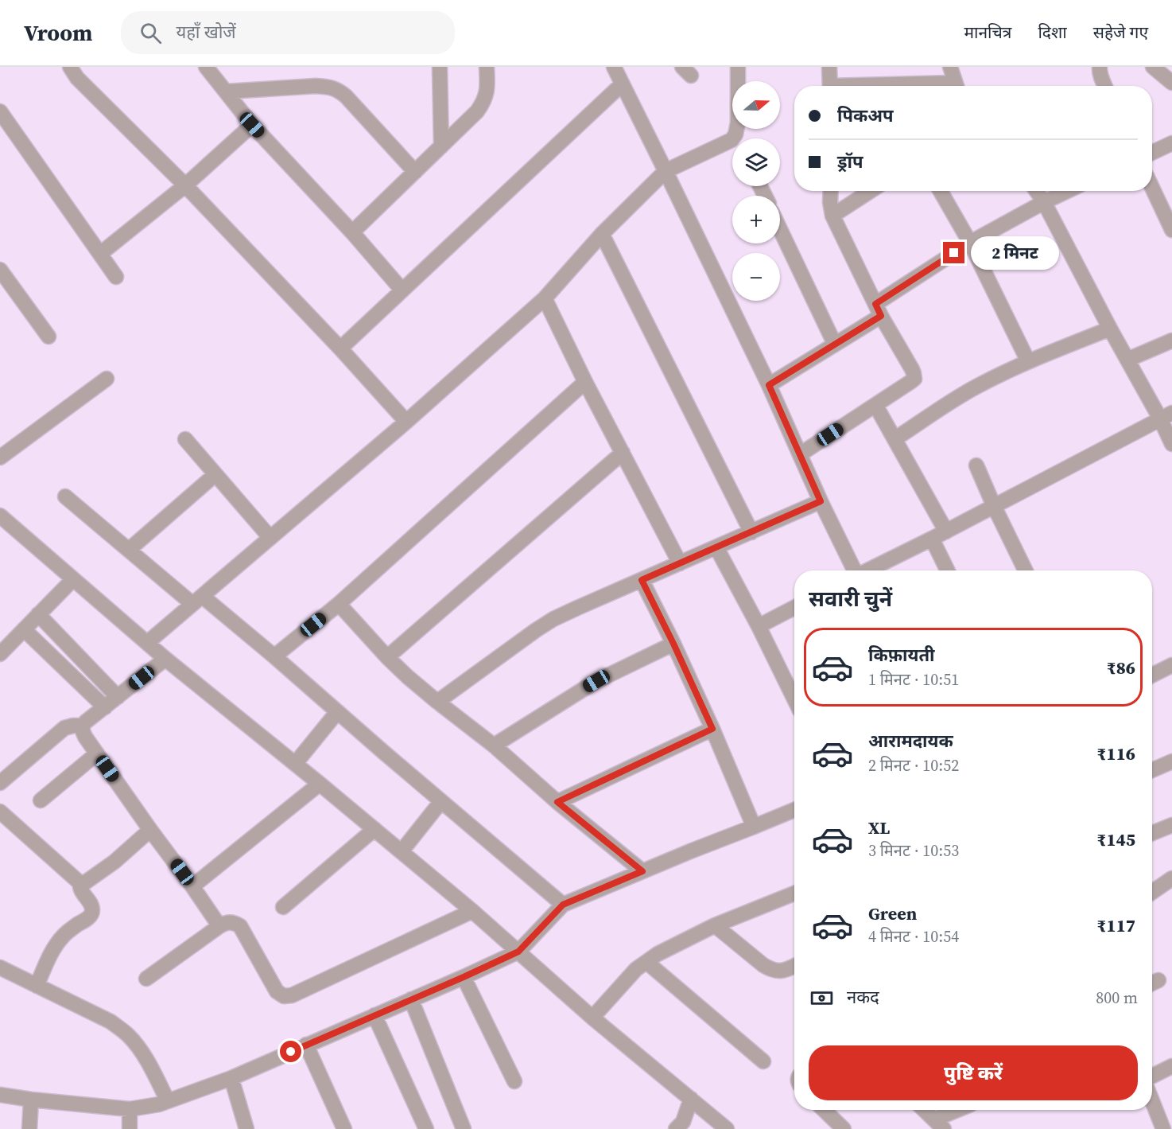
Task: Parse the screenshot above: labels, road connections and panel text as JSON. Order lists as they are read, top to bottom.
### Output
{
  "north": "right",
  "page": {
    "header": "Vroom",
    "search": "यहाँ खोजें",
    "nav": ["मानचित्र", "दिशा", "सहेजे गए"],
    "map_buttons": ["+", "−"],
    "banner": ["पिकअप", "ड्रॉप"],
    "bubble": "2 मिनट",
    "heading": "सवारी चुनें",
    "list": [
      {
        "name": "किफ़ायती",
        "note": "1 मिनट · 10:51",
        "value": "₹86"
      },
      {
        "name": "आरामदायक",
        "note": "2 मिनट · 10:52",
        "value": "₹116"
      },
      {
        "name": "XL",
        "note": "3 मिनट · 10:53",
        "value": "₹145"
      },
      {
        "name": "Green",
        "note": "4 मिनट · 10:54",
        "value": "₹117"
      }
    ],
    "pay": ["नकद", "800 m"],
    "buttons": "पुष्टि करें"
  }
}
